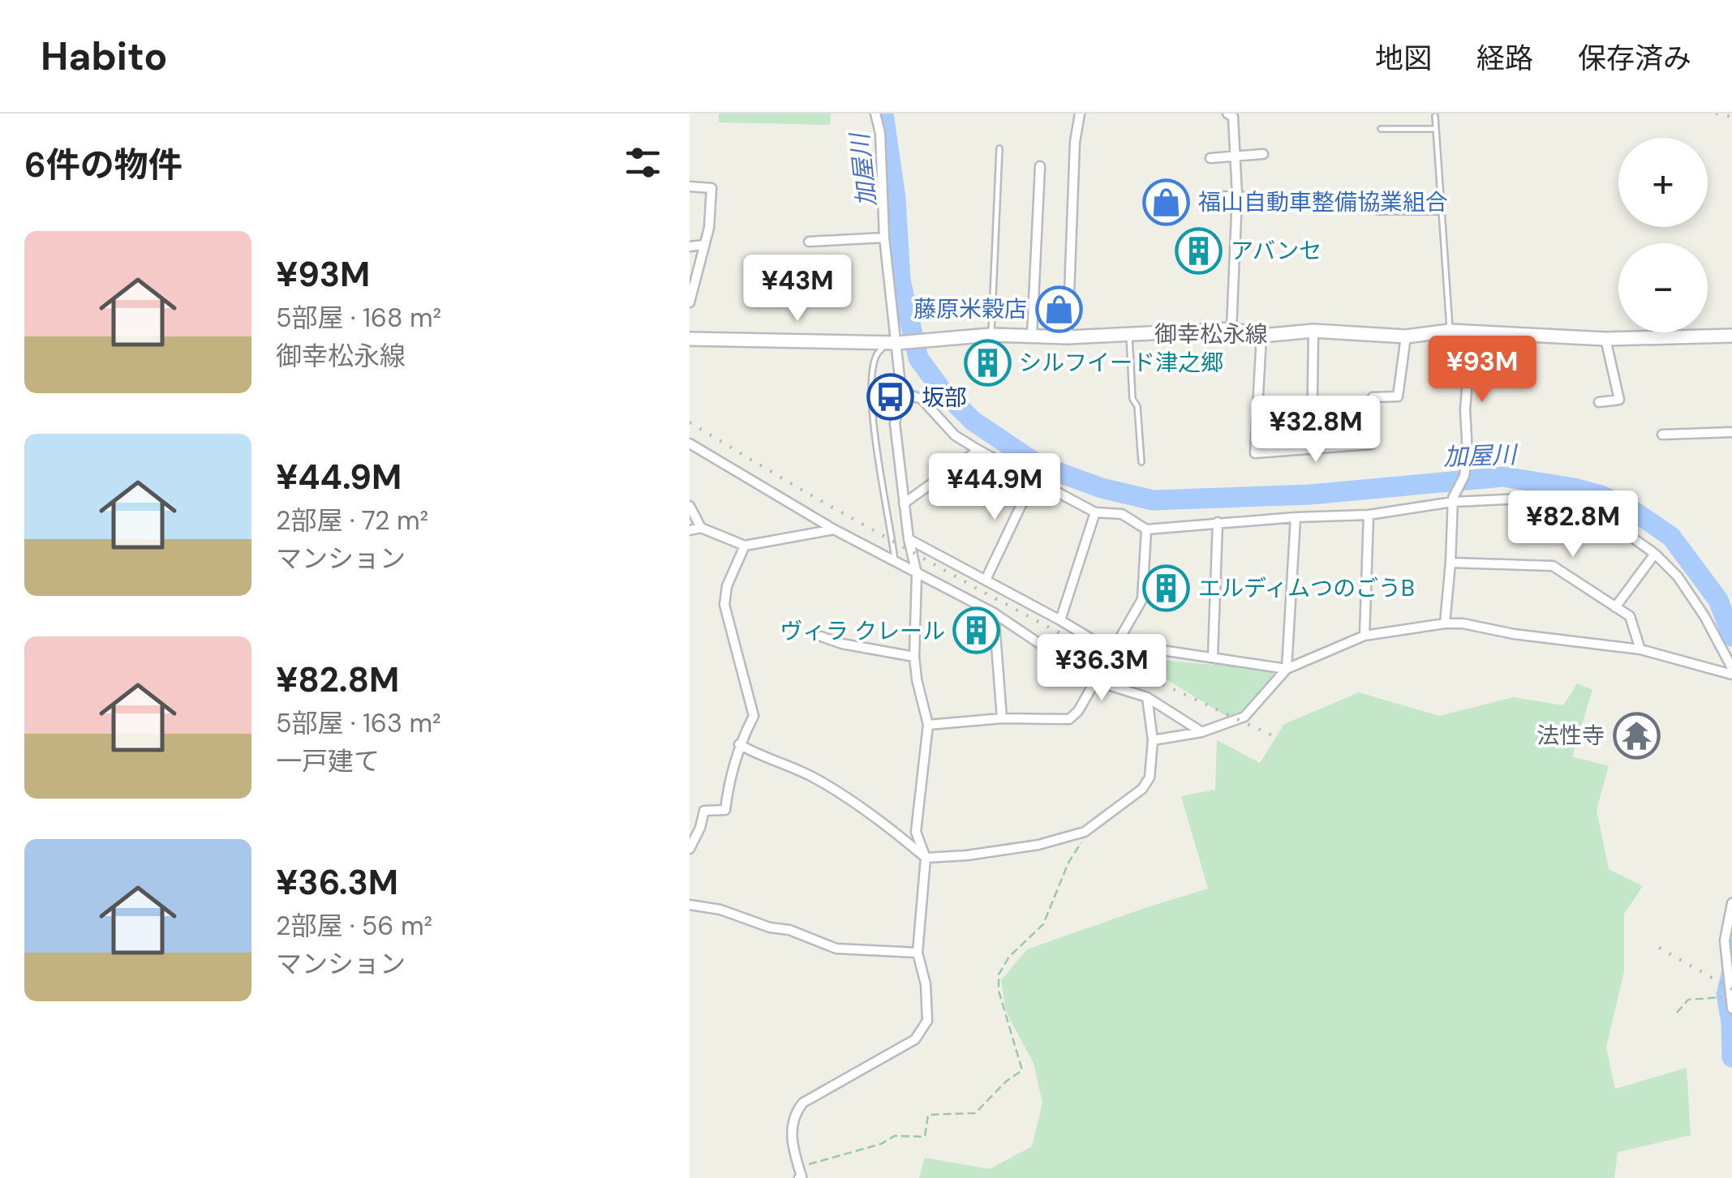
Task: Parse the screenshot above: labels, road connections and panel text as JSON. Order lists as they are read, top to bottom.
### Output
{
  "streets": {
    "main road": ["御幸松永線"]
  },
  "water": ["加屋川"],
  "places": {
    "shop": ["福山自動車整備協業組合", "藤原米穀店"],
    "building": [
      "アバンセ",
      "シルフイード津之郷",
      "エルディムつのごうB",
      "ヴィラ クレール"
    ],
    "bus stop": ["坂部"],
    "temple": ["法性寺"]
  },
  "page": {
    "header": "Habito",
    "nav": ["地図", "経路", "保存済み"],
    "heading": "6件の物件",
    "map_buttons": ["+", "−"],
    "list": [
      {
        "name": "¥93M",
        "note": "5部屋 · 168 m² · 御幸松永線"
      },
      {
        "name": "¥44.9M",
        "note": "2部屋 · 72 m² · マンション"
      },
      {
        "name": "¥82.8M",
        "note": "5部屋 · 163 m² · 一戸建て"
      },
      {
        "name": "¥36.3M",
        "note": "2部屋 · 56 m² · マンション"
      }
    ],
    "price": [
      "¥43M",
      "¥93M",
      "¥32.8M",
      "¥44.9M",
      "¥82.8M",
      "¥36.3M"
    ]
  }
}
